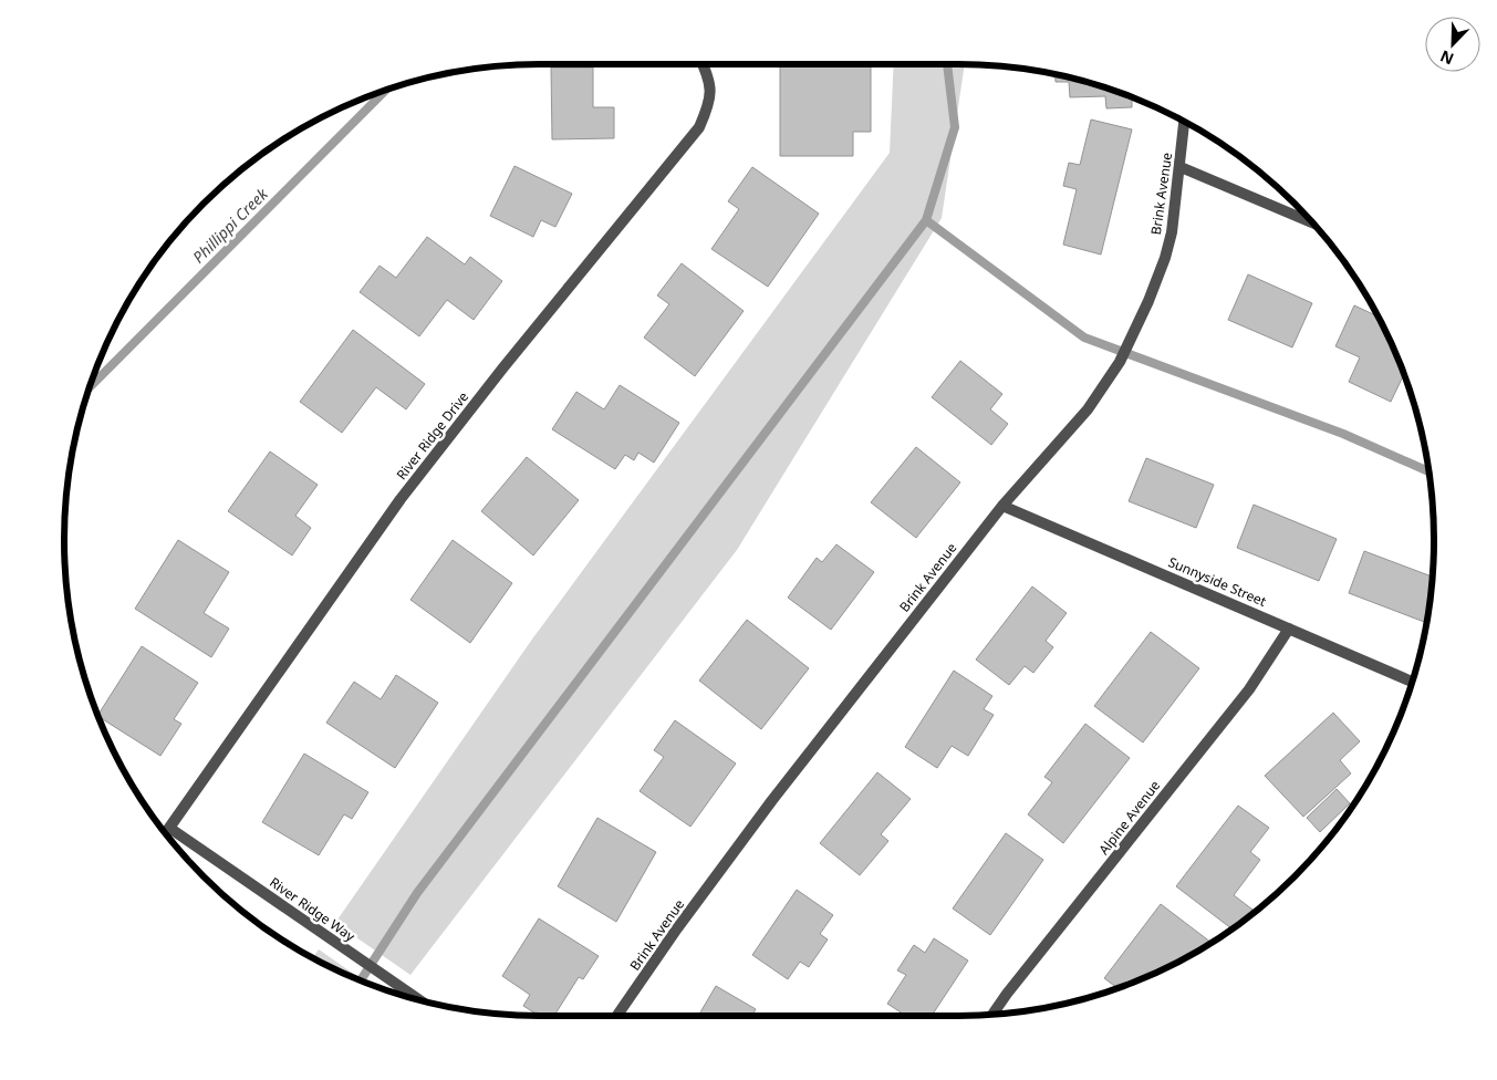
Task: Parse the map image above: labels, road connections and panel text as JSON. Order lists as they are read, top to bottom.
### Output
{
  "streets": {
    "street": [
      "Brink Avenue",
      "River Ridge Drive",
      "Sunnyside Street",
      "Alpine Avenue",
      "River Ridge Way"
    ]
  },
  "crossings": [
    ["Brink Avenue", "Sunnyside Street"],
    ["River Ridge Drive", "River Ridge Way"],
    ["Sunnyside Street", "Alpine Avenue"]
  ],
  "water": ["Phillippi Creek"],
  "north": "bottom left"
}
